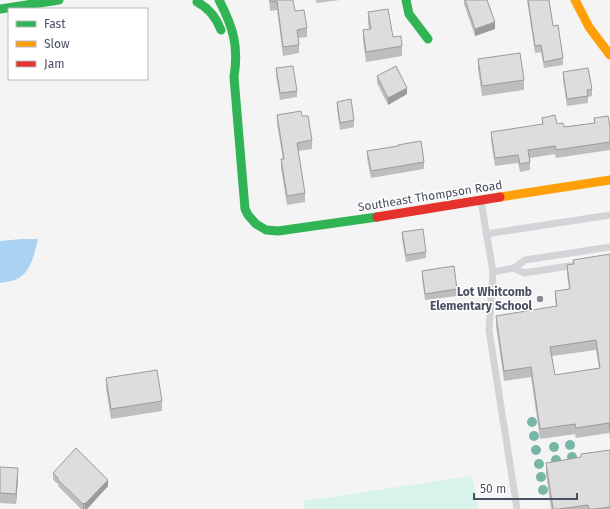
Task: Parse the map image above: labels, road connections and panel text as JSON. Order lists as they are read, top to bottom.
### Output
{
  "streets": {
    "street": ["Southeast Thompson Road"]
  },
  "places": ["Lot Whitcomb Elementary School"],
  "legend": ["Fast", "Slow", "Jam"],
  "scale_bar": "50 m"
}
